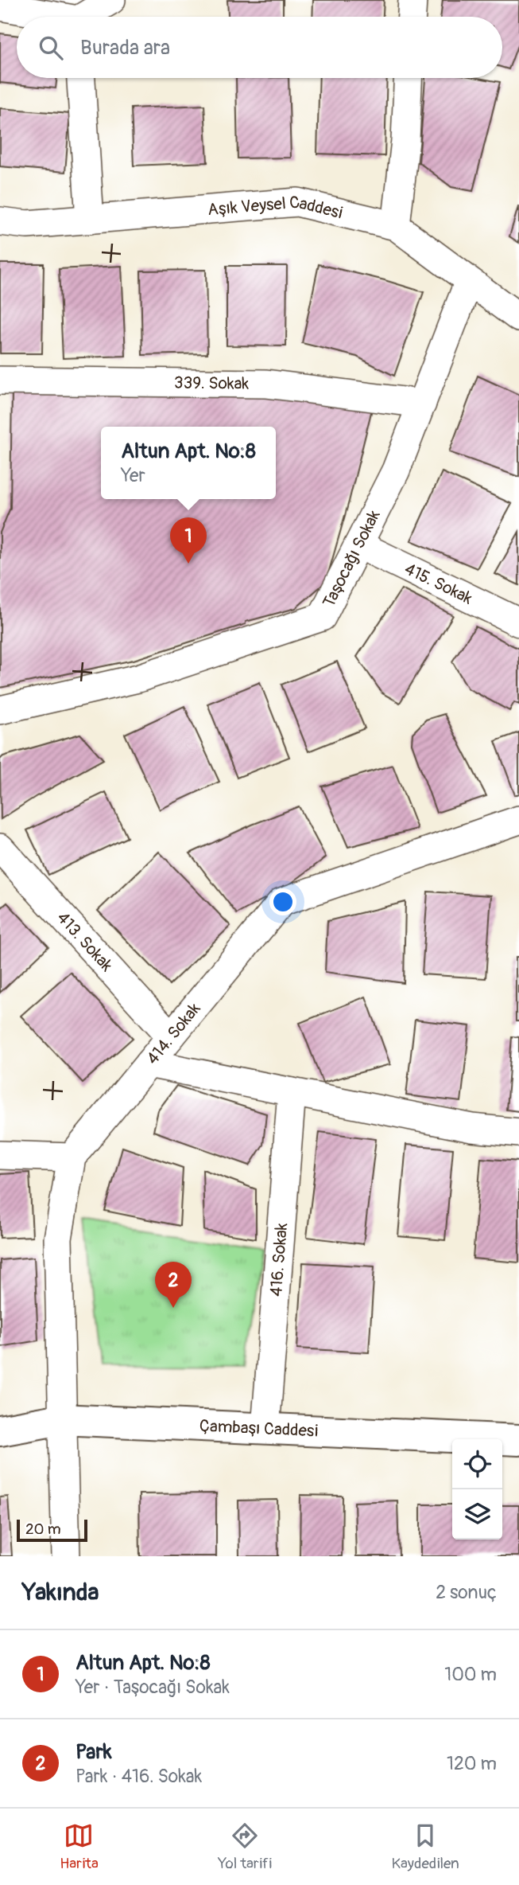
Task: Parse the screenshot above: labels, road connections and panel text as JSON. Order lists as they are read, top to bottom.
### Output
{
  "streets": {
    "main road": ["Çambaşı Caddesi"],
    "street": [
      "Aşık Veysel Caddesi",
      "339. Sokak",
      "Taşocağı Sokak",
      "415. Sokak",
      "413. Sokak",
      "414. Sokak",
      "416. Sokak"
    ]
  },
  "crossings": [
    ["Aşık Veysel Caddesi", "Taşocağı Sokak"],
    ["339. Sokak", "Taşocağı Sokak"],
    ["Taşocağı Sokak", "415. Sokak"],
    ["413. Sokak", "414. Sokak"],
    ["414. Sokak", "Çambaşı Caddesi"],
    ["416. Sokak", "Çambaşı Caddesi"]
  ],
  "scale_bar": "20 m",
  "page": {
    "search": "Burada ara",
    "popup": ["Altun Apt. No:8", "Yer"],
    "pins": ["1", "2"],
    "scale": "20 m",
    "heading": ["Yakında", "2 sonuç"],
    "list": [
      {
        "mark": "1",
        "name": "Altun Apt. No:8",
        "note": "Yer · Taşocağı Sokak",
        "value": "100 m"
      },
      {
        "mark": "2",
        "name": "Park",
        "note": "Park · 416. Sokak",
        "value": "120 m"
      }
    ],
    "nav": ["Harita", "Yol tarifi", "Kaydedilen"]
  }
}
